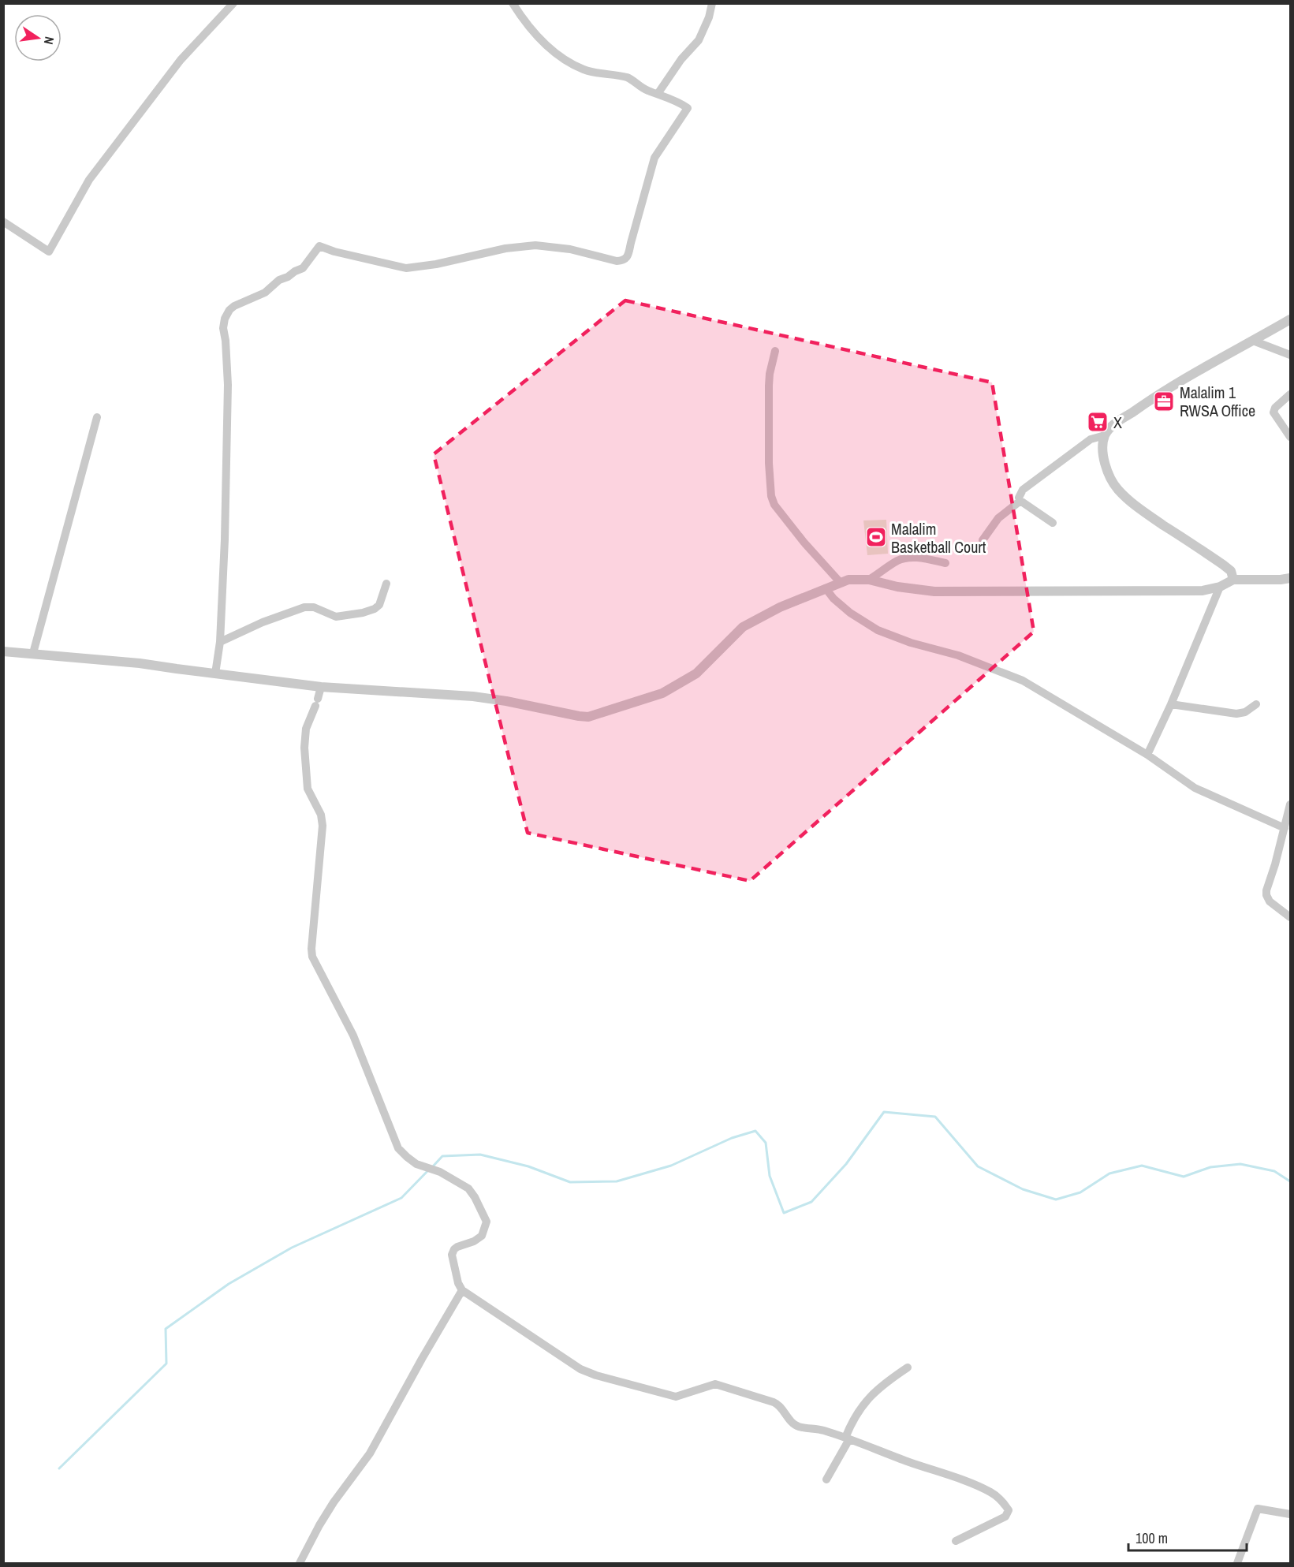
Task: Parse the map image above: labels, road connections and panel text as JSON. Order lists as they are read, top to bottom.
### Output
{
  "places": {
    "office": ["Malalim 1 RWSA Office"],
    "supermarket": ["X"],
    "sports": ["Malalim Basketball Court"]
  },
  "scale_bar": "100 m",
  "north": "right"
}
